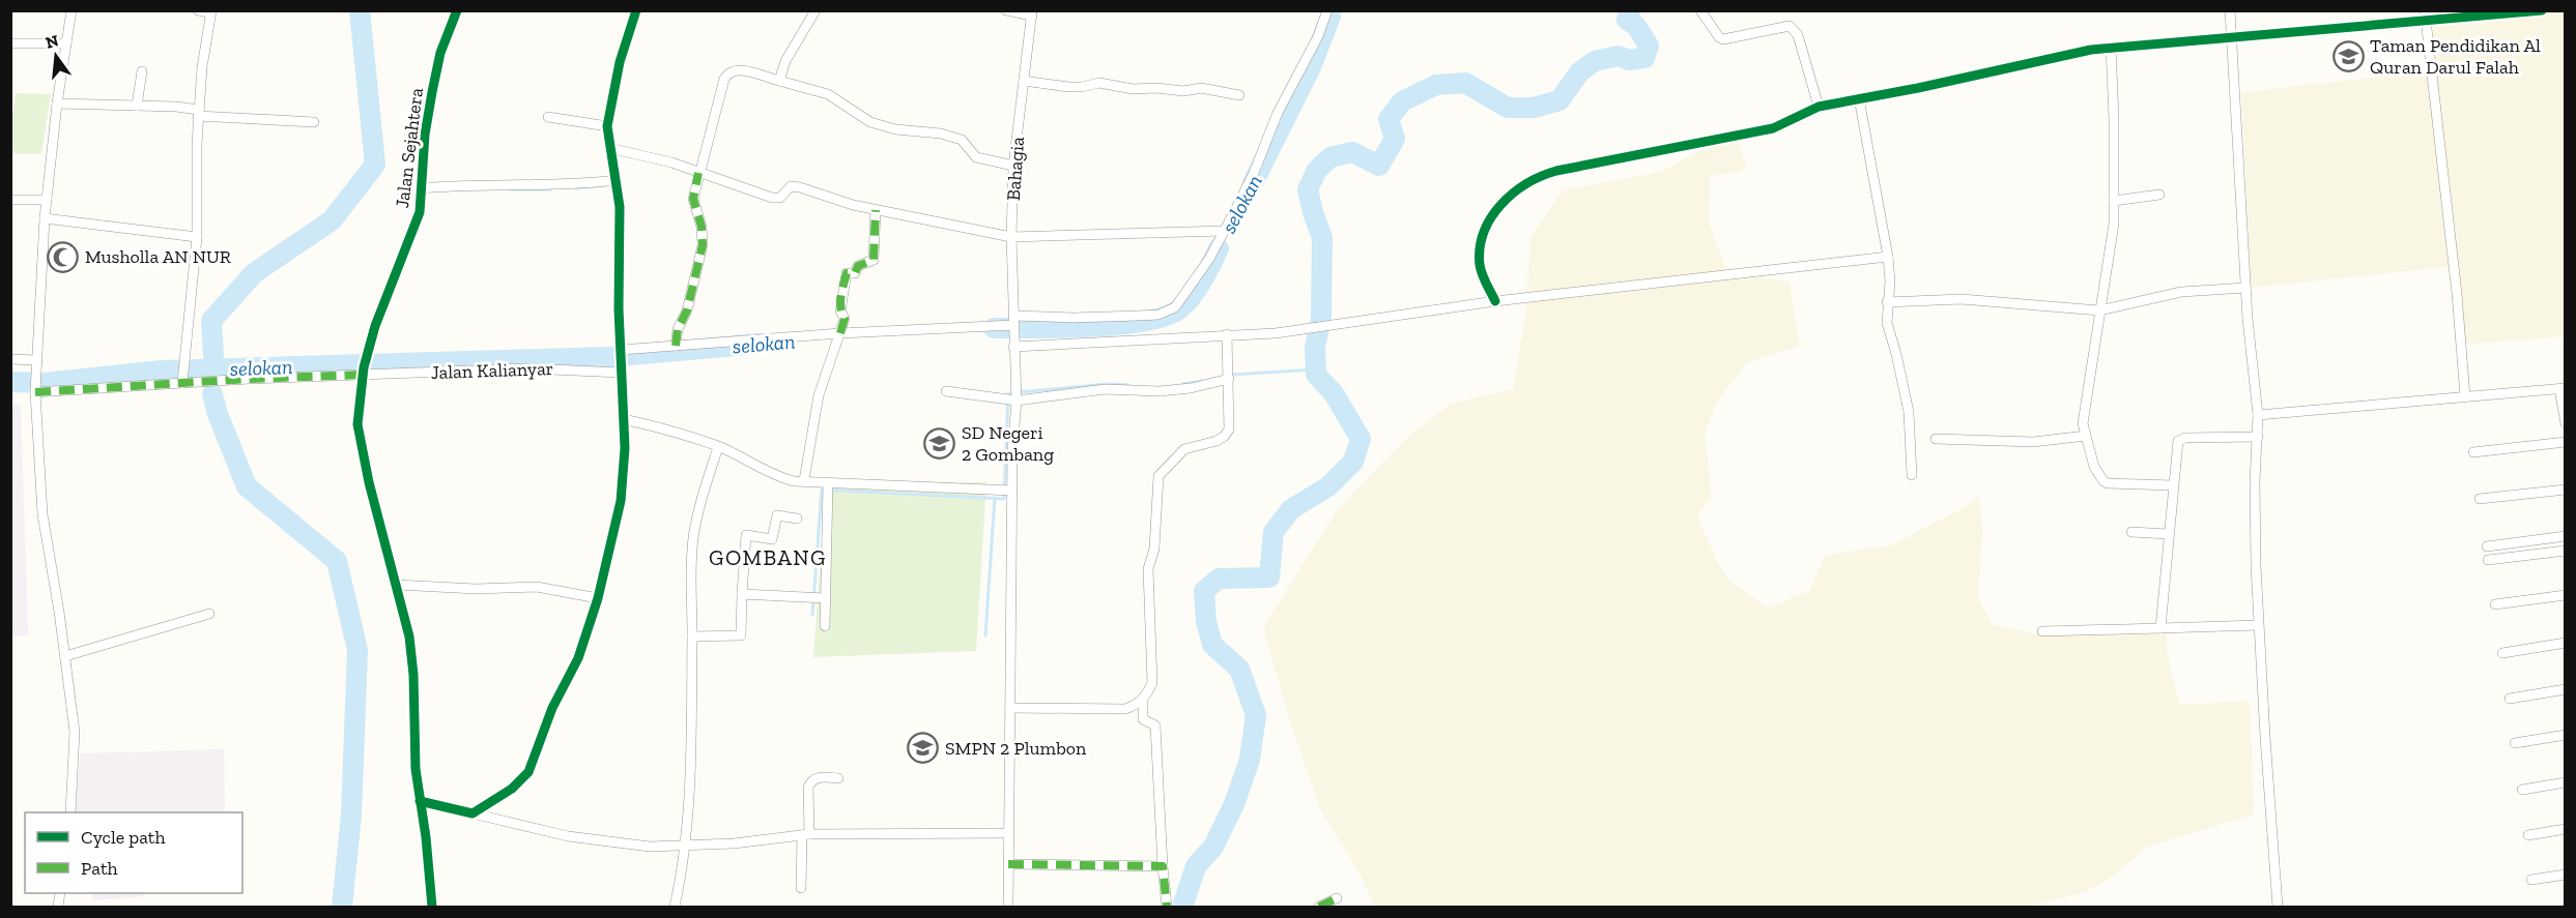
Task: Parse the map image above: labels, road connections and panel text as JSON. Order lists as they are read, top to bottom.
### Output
{
  "streets": {
    "street": ["Jalan Sejahtera", "Bahagia", "Jalan Kalianyar"]
  },
  "crossings": [
    ["Jalan Sejahtera", "Jalan Kalianyar"]
  ],
  "districts": ["GOMBANG"],
  "water": ["selokan"],
  "places": {
    "school or university": ["Taman Pendidikan Al Quran Darul Falah", "SD Negeri 2 Gombang", "SMPN 2 Plumbon"],
    "mosque": ["Musholla AN NUR"]
  },
  "legend": ["Cycle path", "Path"],
  "north": "top"
}
